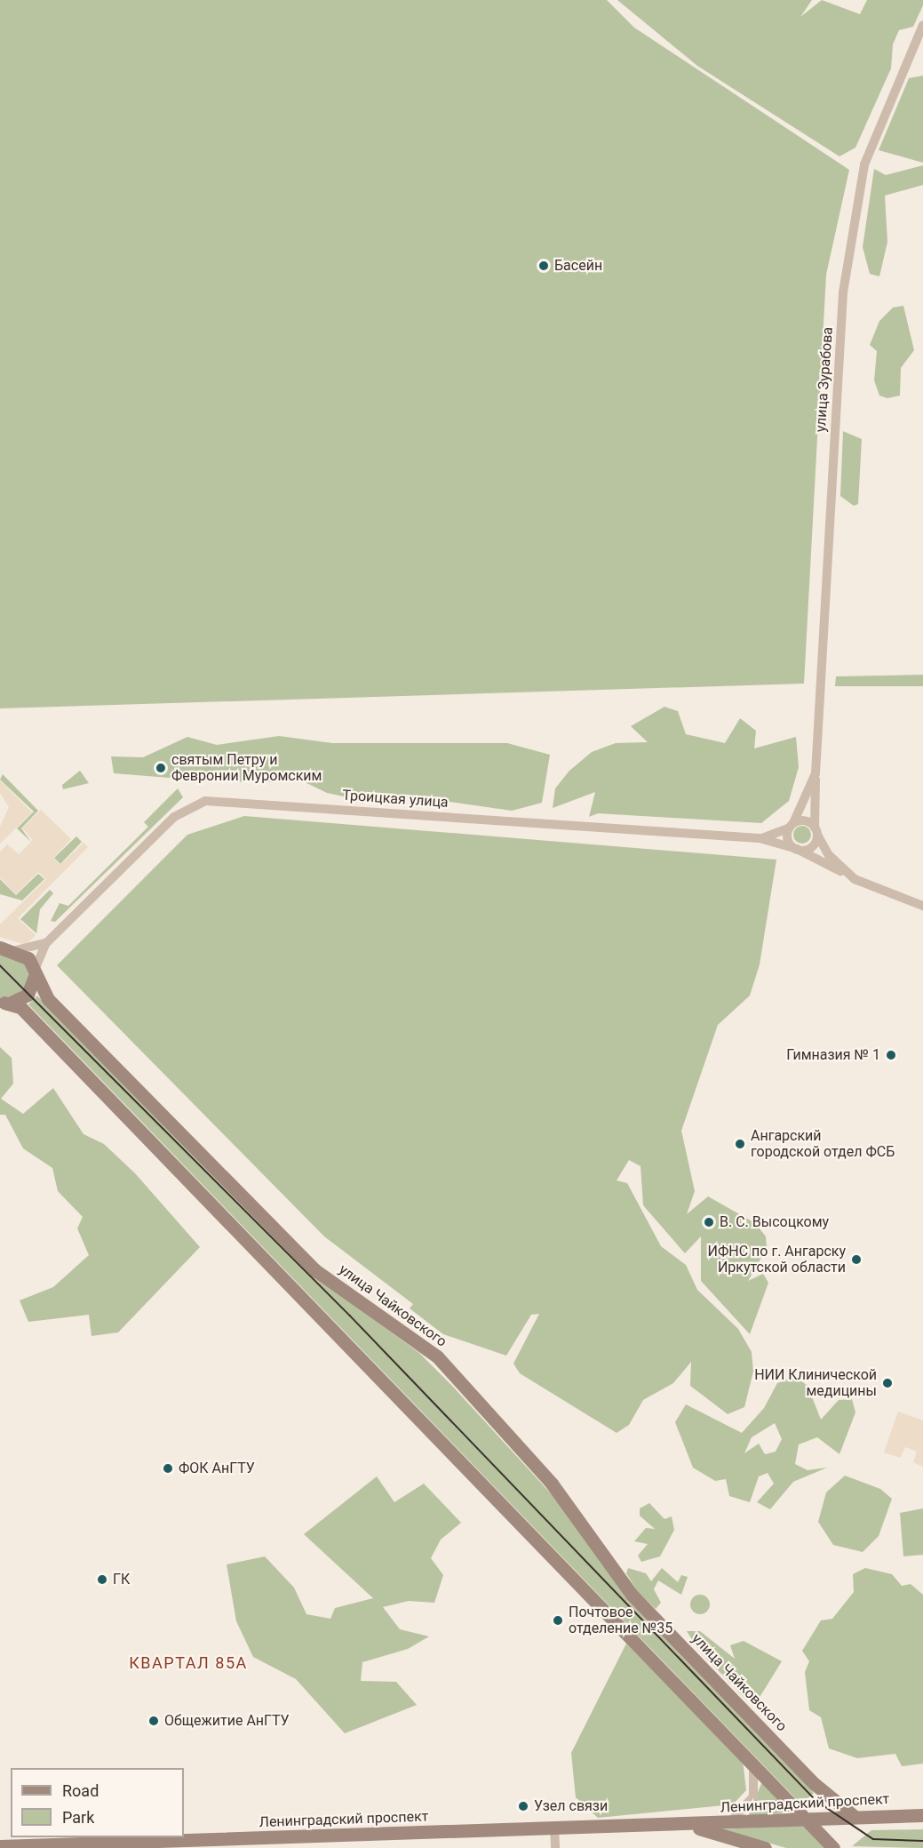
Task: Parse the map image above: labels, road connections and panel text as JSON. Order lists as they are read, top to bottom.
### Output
{
  "streets": {
    "main road": ["улица Чайковского", "Ленинградский проспект"],
    "street": ["улица Зурабова", "Троицкая улица"]
  },
  "crossings": [
    ["улица Чайковского", "Ленинградский проспект"]
  ],
  "districts": ["КВАРТАЛ 85А"],
  "places": [
    "Басейн",
    "святым Петру и Февронии Муромским",
    "Гимназия № 1",
    "Ангарский городской отдел ФСБ",
    "В. С. Высоцкому",
    "ИФНС по г. Ангарску Иркутской области",
    "НИИ Клинической медицины",
    "ФОК АнГТУ",
    "ГК",
    "Почтовое отделение №35",
    "Общежитие АнГТУ",
    "Узел связи"
  ],
  "legend": ["Road", "Park"]
}
